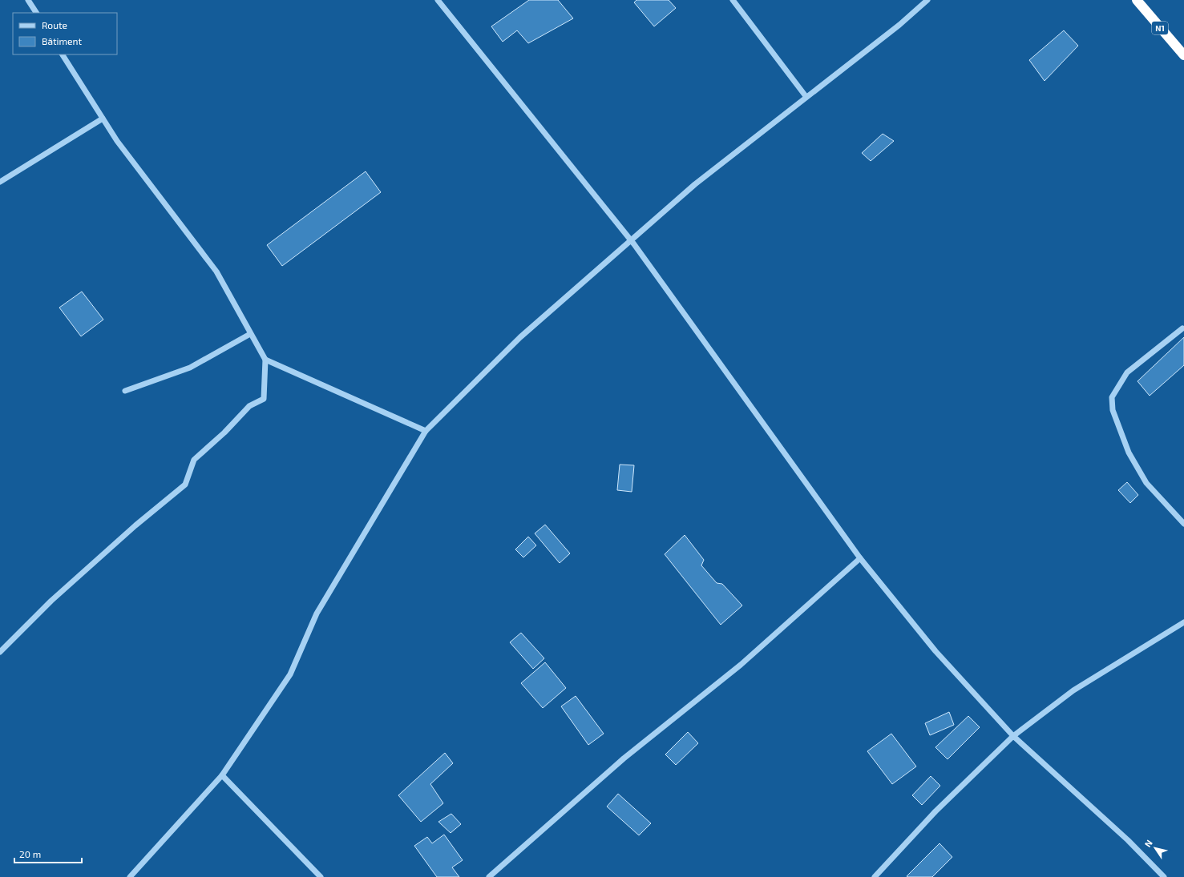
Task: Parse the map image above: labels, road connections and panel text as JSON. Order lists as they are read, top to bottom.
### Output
{
  "streets": {
    "highway": ["N1"]
  },
  "legend": ["Route", "Bâtiment"],
  "scale_bar": "20 m",
  "north": "top left"
}
